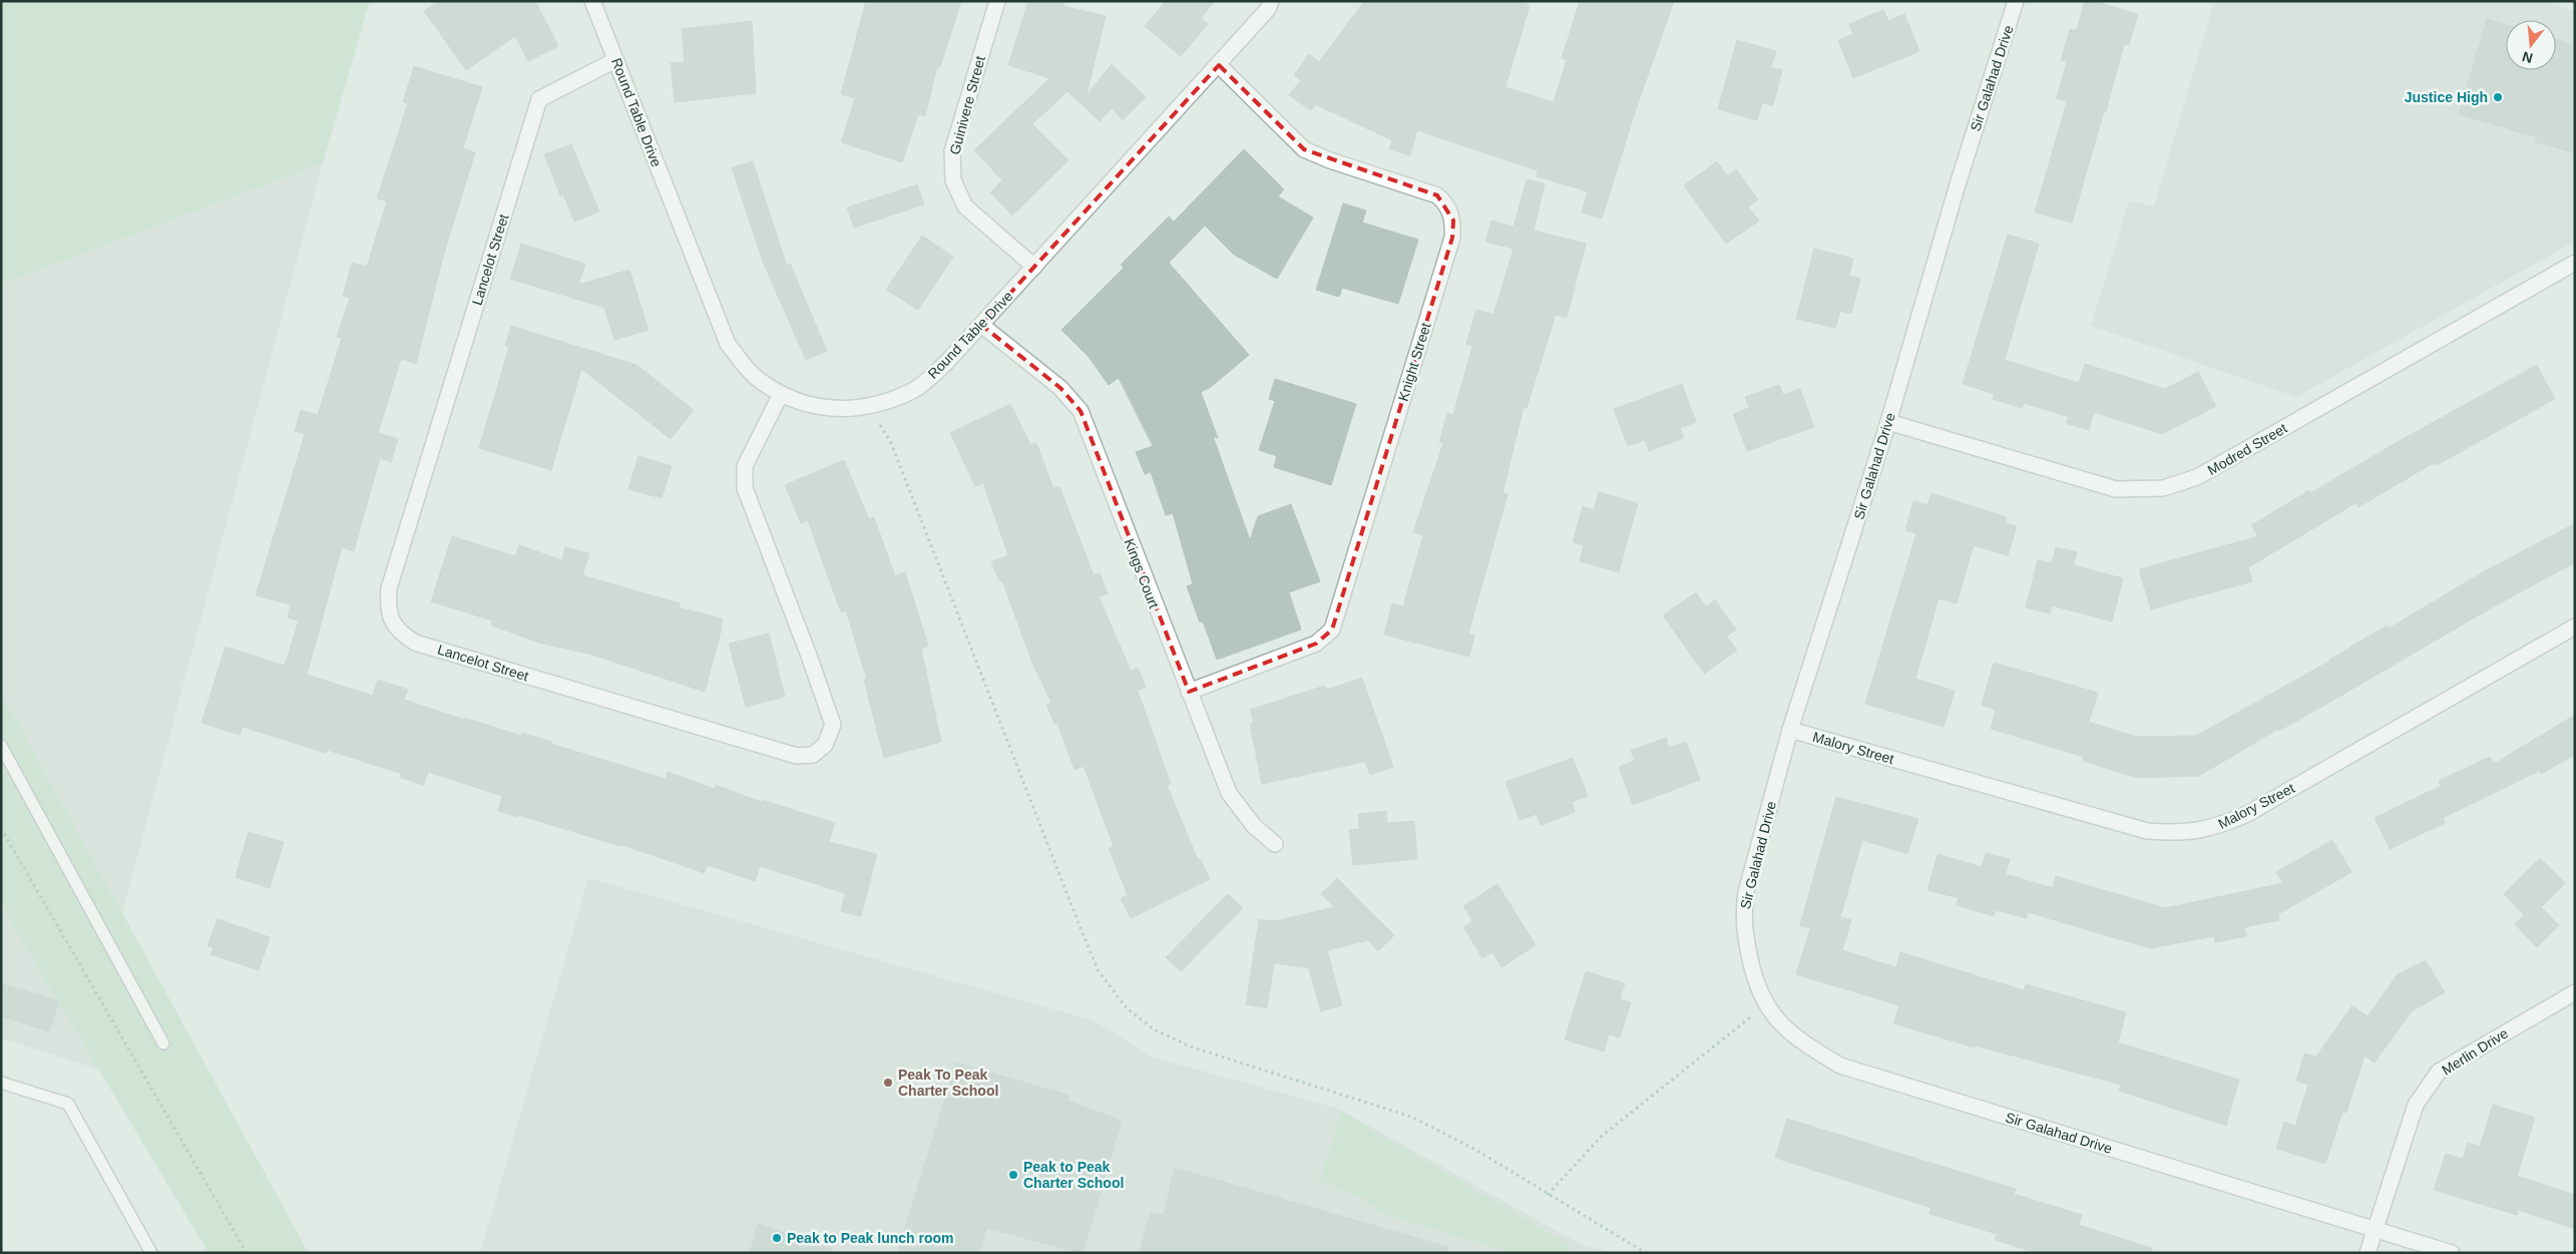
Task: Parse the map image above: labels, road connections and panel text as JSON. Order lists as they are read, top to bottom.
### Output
{
  "streets": {
    "street": [
      "Sir Galahad Drive",
      "Guinivere Street",
      "Round Table Drive",
      "Lancelot Street",
      "Knight Street",
      "Modred Street",
      "Kings Court",
      "Malory Street",
      "Merlin Drive"
    ]
  },
  "crossings": [
    ["Sir Galahad Drive", "Modred Street"],
    ["Sir Galahad Drive", "Malory Street"],
    ["Sir Galahad Drive", "Merlin Drive"],
    ["Guinivere Street", "Round Table Drive"],
    ["Round Table Drive", "Lancelot Street"],
    ["Round Table Drive", "Knight Street"],
    ["Round Table Drive", "Kings Court"],
    ["Knight Street", "Kings Court"]
  ],
  "places": [
    "Justice High",
    "Peak To Peak Charter School",
    "Peak to Peak Charter School",
    "Peak to Peak lunch room"
  ],
  "north": "bottom"
}
